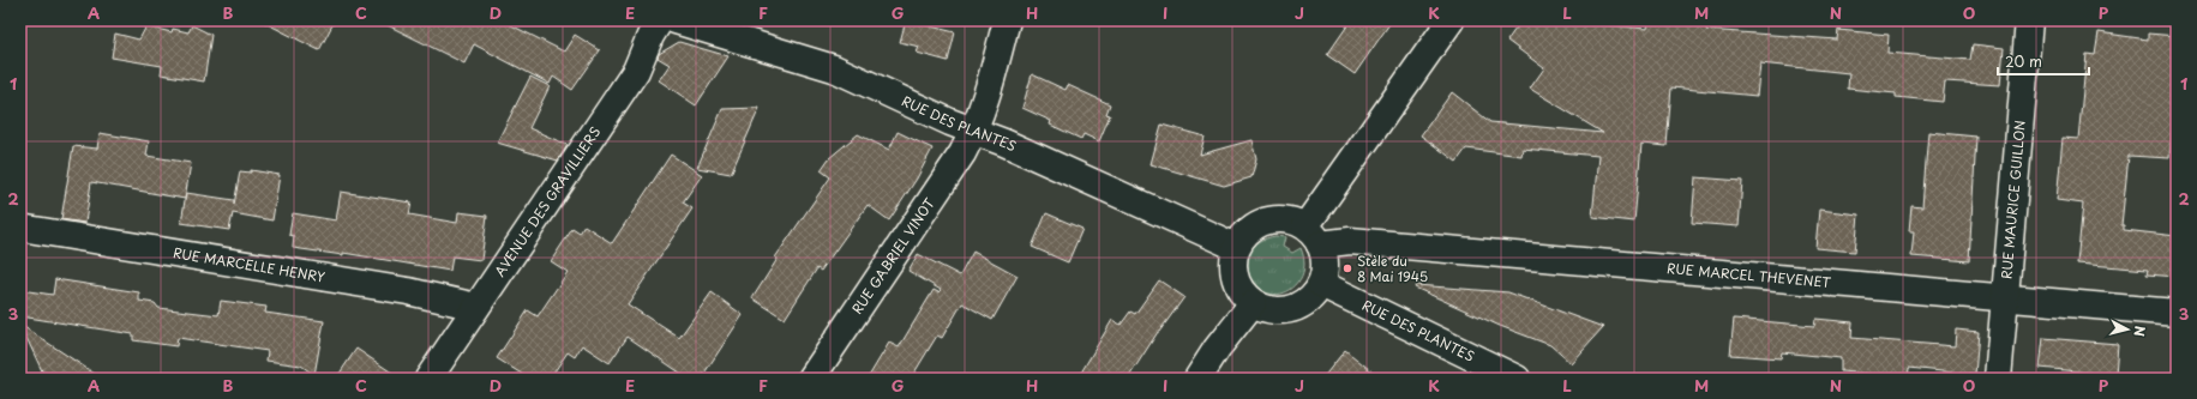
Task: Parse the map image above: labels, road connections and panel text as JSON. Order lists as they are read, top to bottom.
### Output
{
  "streets": {
    "street": [
      "RUE DES PLANTES",
      "RUE MAURICE GUILLON",
      "AVENUE DES GRAVILLIERS",
      "RUE GABRIEL VINOT",
      "RUE MARCELLE HENRY",
      "RUE MARCEL THEVENET"
    ]
  },
  "crossings": [
    ["RUE DES PLANTES", "RUE GABRIEL VINOT"],
    ["RUE DES PLANTES", "RUE MARCEL THEVENET"],
    ["RUE MAURICE GUILLON", "RUE MARCEL THEVENET"],
    ["AVENUE DES GRAVILLIERS", "RUE MARCELLE HENRY"]
  ],
  "places": ["Stèle du 8 Mai 1945"],
  "scale_bar": "20 m",
  "north": "right",
  "grid": {
    "columns": [
      "A",
      "B",
      "C",
      "D",
      "E",
      "F",
      "G",
      "H",
      "I",
      "J",
      "K",
      "L",
      "M",
      "N",
      "O",
      "P"
    ],
    "rows": ["1", "2", "3"]
  }
}
